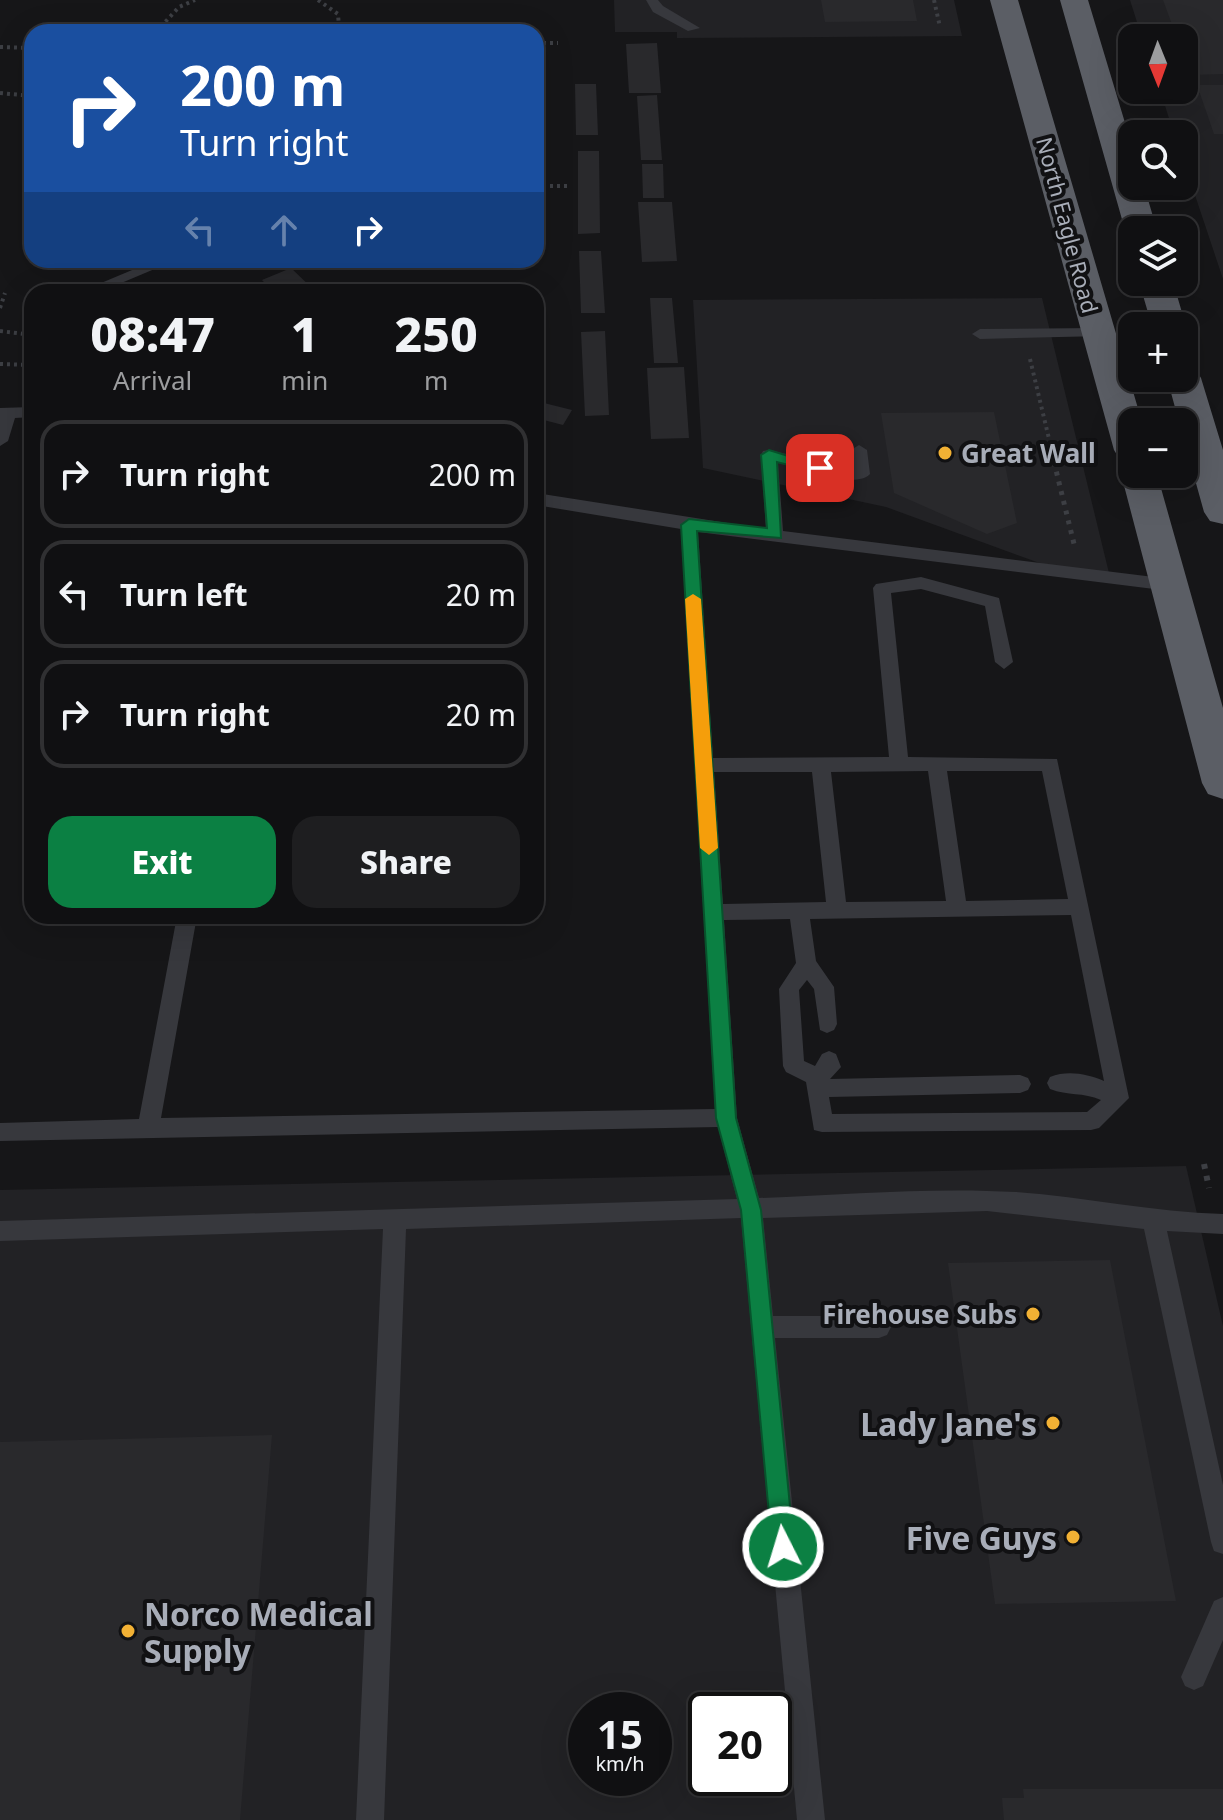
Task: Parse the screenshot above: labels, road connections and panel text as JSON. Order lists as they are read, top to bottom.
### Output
{
  "streets": {
    "highway": ["North Eagle Road"]
  },
  "places": [
    "Great Wall",
    "Firehouse Subs",
    "Lady Jane's",
    "Five Guys",
    "Norco Medical Supply"
  ],
  "north": "bottom",
  "page": {
    "map_buttons": ["+", "−"],
    "turn": ["200 m", "Turn right"],
    "eta": [
      "08:47",
      "Arrival",
      "1",
      "min",
      "250",
      "m"
    ],
    "list": [
      {
        "name": "Turn right",
        "value": "200 m"
      },
      {
        "name": "Turn left",
        "value": "20 m"
      },
      {
        "name": "Turn right",
        "value": "20 m"
      }
    ],
    "buttons": ["Exit", "Share"],
    "speed": "15 km/h",
    "limit": "20"
  }
}
